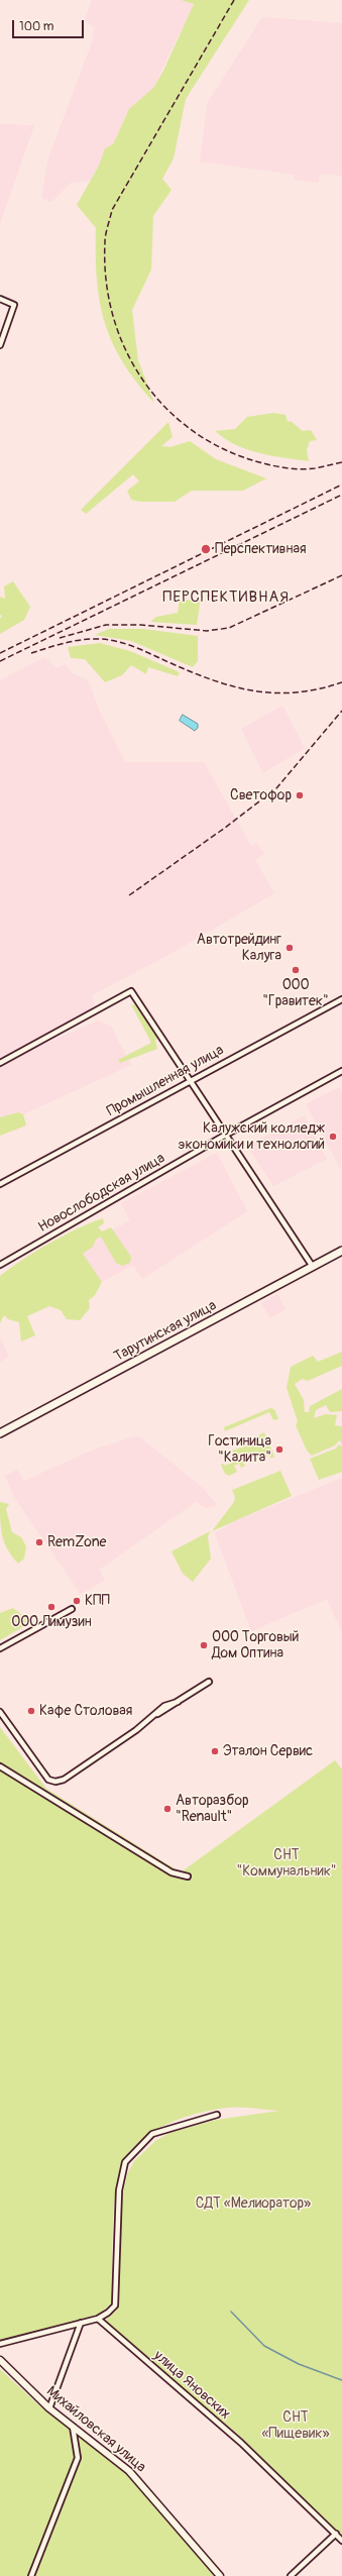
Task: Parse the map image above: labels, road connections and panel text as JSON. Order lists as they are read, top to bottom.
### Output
{
  "streets": {
    "main road": ["Тарутинская улица"],
    "street": [
      "Промышленная улица",
      "Новослободская улица",
      "улица Яновских",
      "Михайловская улица"
    ]
  },
  "districts": ["ПЕРСПЕКТИВНАЯ"],
  "parks": ["СНТ \"Коммунальник\"", "СДТ «Мелиоратор»", "СНТ «Пищевик»"],
  "places": [
    "Перспективная",
    "Светофор",
    "Автотрейдинг Калуга",
    "ООО \"Гравитек\"",
    "Калужский колледж экономики и технологий",
    "Гостиница \"Калита\"",
    "RemZone",
    "КПП",
    "ООО Лимузин",
    "ООО Торговый Дом Оптина",
    "Кафе Столовая",
    "Эталон Сервис",
    "Авторазбор \"Renault\""
  ],
  "scale_bar": "100 m"
}
